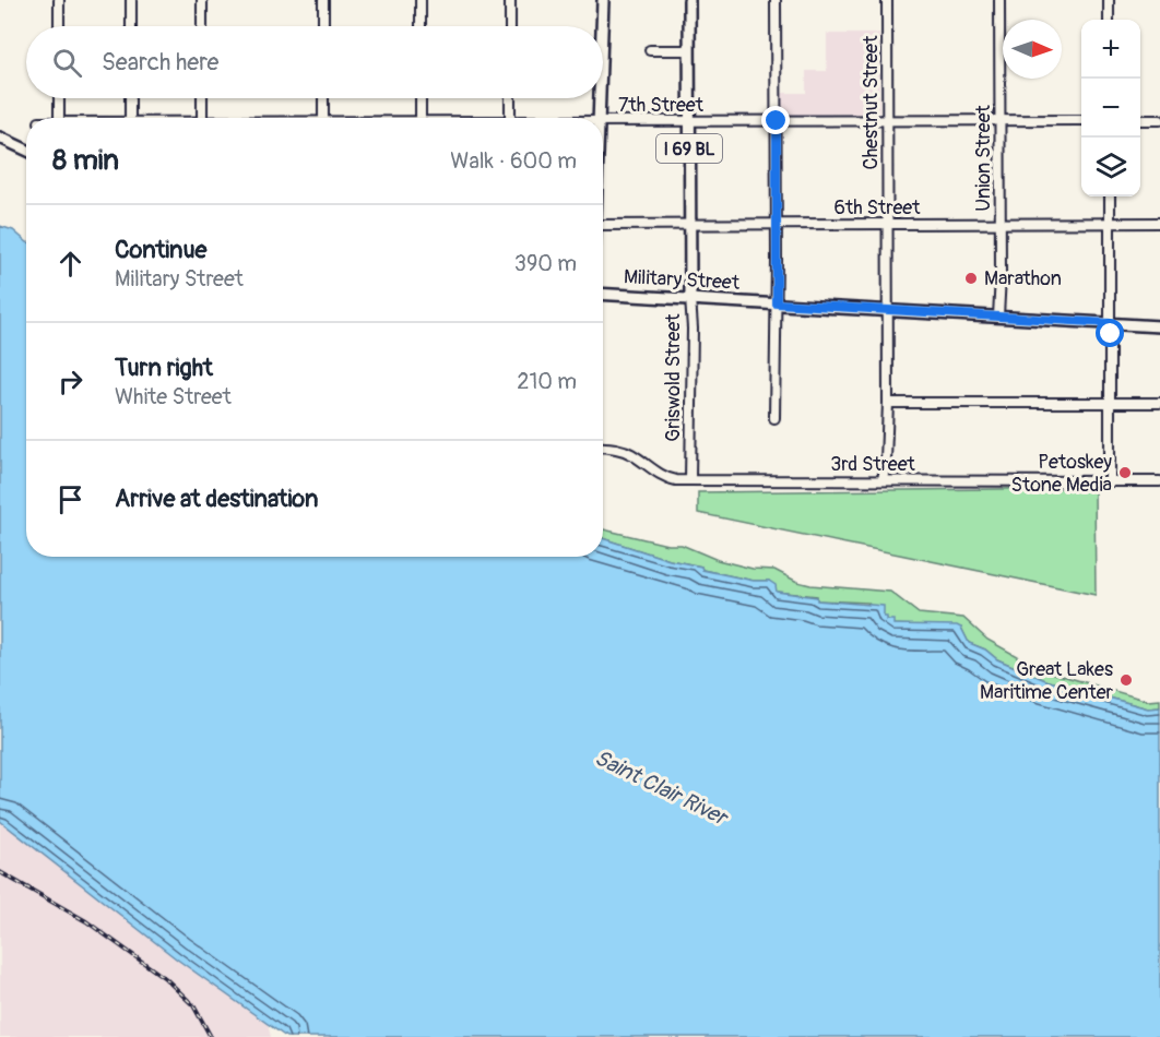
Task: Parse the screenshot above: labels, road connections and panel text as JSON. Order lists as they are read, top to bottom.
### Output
{
  "streets": {
    "main road": ["I 69 BL", "Military Street", "Griswold Street"],
    "street": [
      "Chestnut Street",
      "7th Street",
      "Union Street",
      "6th Street",
      "3rd Street"
    ]
  },
  "crossings": [
    ["Chestnut Street", "7th Street"],
    ["Chestnut Street", "6th Street"],
    ["Chestnut Street", "Military Street"],
    ["Chestnut Street", "3rd Street"],
    ["7th Street", "Union Street"],
    ["7th Street", "Griswold Street"],
    ["Union Street", "6th Street"],
    ["Union Street", "Military Street"],
    ["6th Street", "Griswold Street"],
    ["Military Street", "Griswold Street"],
    ["Griswold Street", "3rd Street"]
  ],
  "water": ["Saint Clair River"],
  "places": ["Marathon", "Petoskey Stone Media", "Great Lakes Maritime Center"],
  "north": "right",
  "page": {
    "map_buttons": ["+", "−"],
    "search": "Search here",
    "heading": ["8 min", "Walk · 600 m"],
    "list": [
      ["Continue", "Military Street", "390 m"],
      ["Turn right", "White Street", "210 m"],
      "Arrive at destination"
    ]
  }
}
